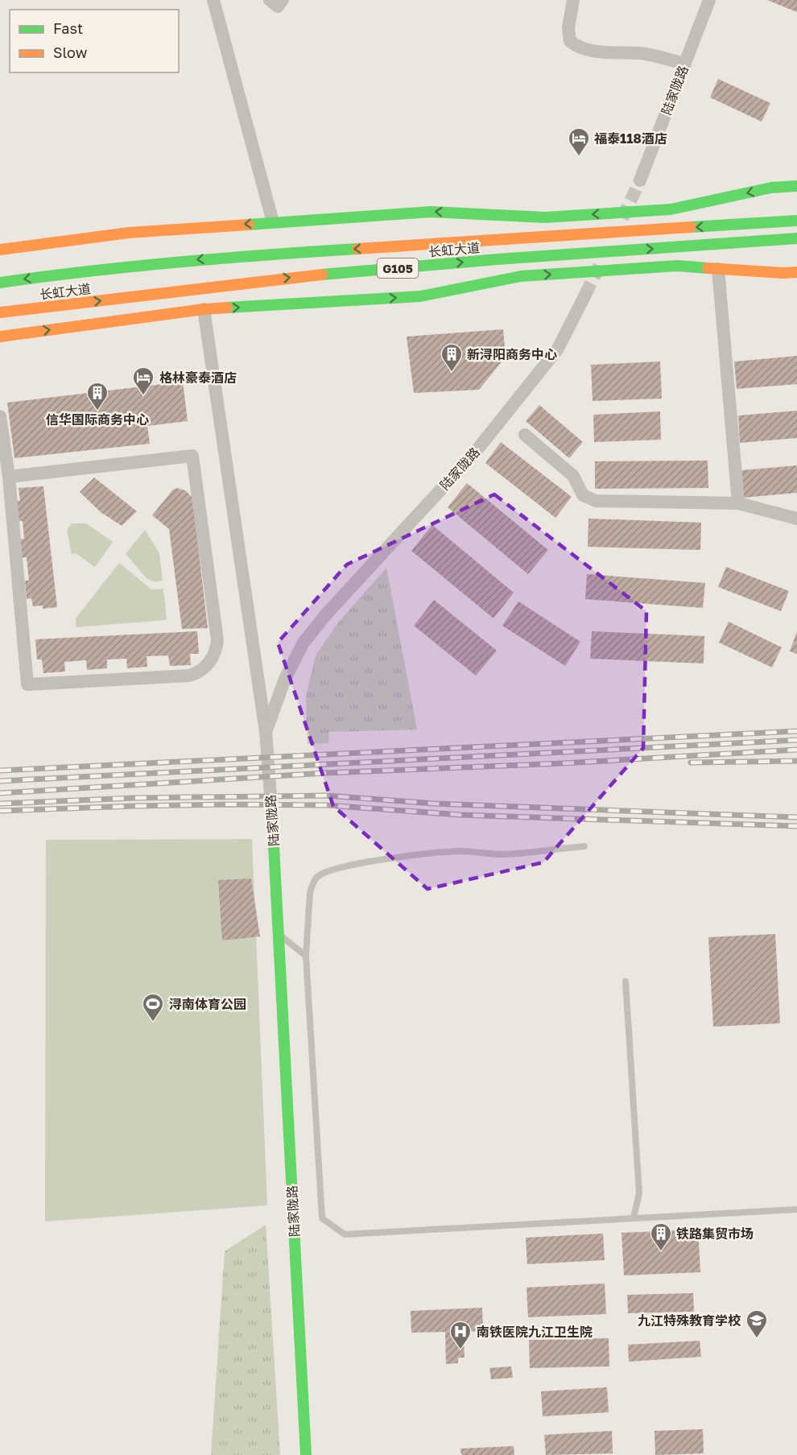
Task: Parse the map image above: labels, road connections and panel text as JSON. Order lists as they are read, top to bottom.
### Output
{
  "streets": {
    "main road": ["陆家陇路", "长虹大道", "G105"]
  },
  "places": {
    "hotel": ["福泰118酒店", "格林豪泰酒店"],
    "building": ["新浔阳商务中心", "信华国际商务中心", "铁路集贸市场"],
    "sports": ["浔南体育公园"],
    "school or university": ["九江特殊教育学校"],
    "hospital": ["南铁医院九江卫生院"]
  },
  "legend": ["Fast", "Slow"]
}
